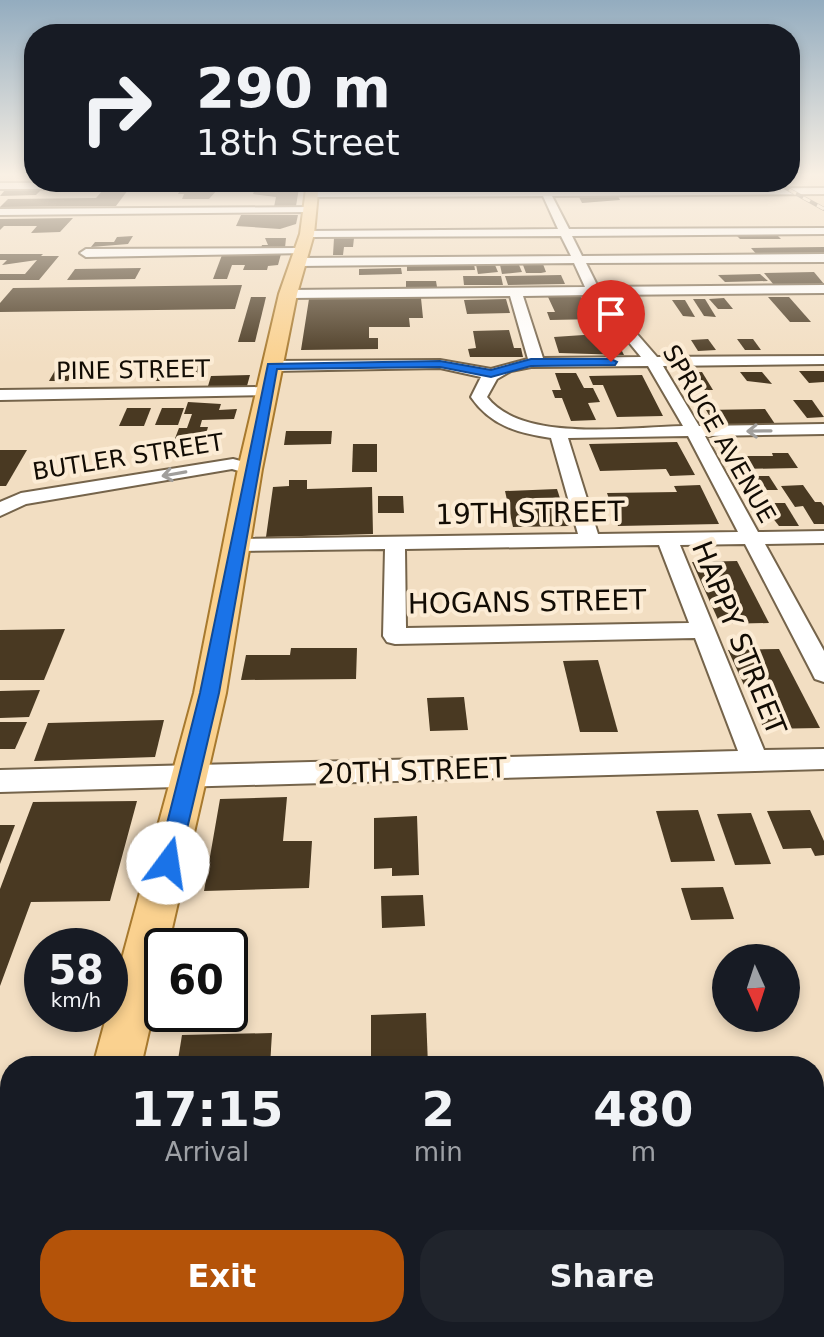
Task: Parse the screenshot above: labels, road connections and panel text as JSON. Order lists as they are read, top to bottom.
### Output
{
  "streets": {
    "street": [
      "PINE STREET",
      "SPRUCE AVENUE",
      "BUTLER STREET",
      "19TH STREET",
      "HOGANS STREET",
      "HAPPY STREET",
      "20TH STREET"
    ]
  },
  "crossings": [
    ["SPRUCE AVENUE", "19TH STREET"],
    ["19TH STREET", "HOGANS STREET"],
    ["19TH STREET", "HAPPY STREET"],
    ["HOGANS STREET", "HAPPY STREET"],
    ["HAPPY STREET", "20TH STREET"]
  ],
  "north": "bottom",
  "page": {
    "turn": ["290 m", "18th Street"],
    "speed": "58 km/h",
    "limit": "60",
    "eta": [
      "17:15",
      "Arrival",
      "2",
      "min",
      "480",
      "m"
    ],
    "buttons": ["Exit", "Share"]
  }
}
